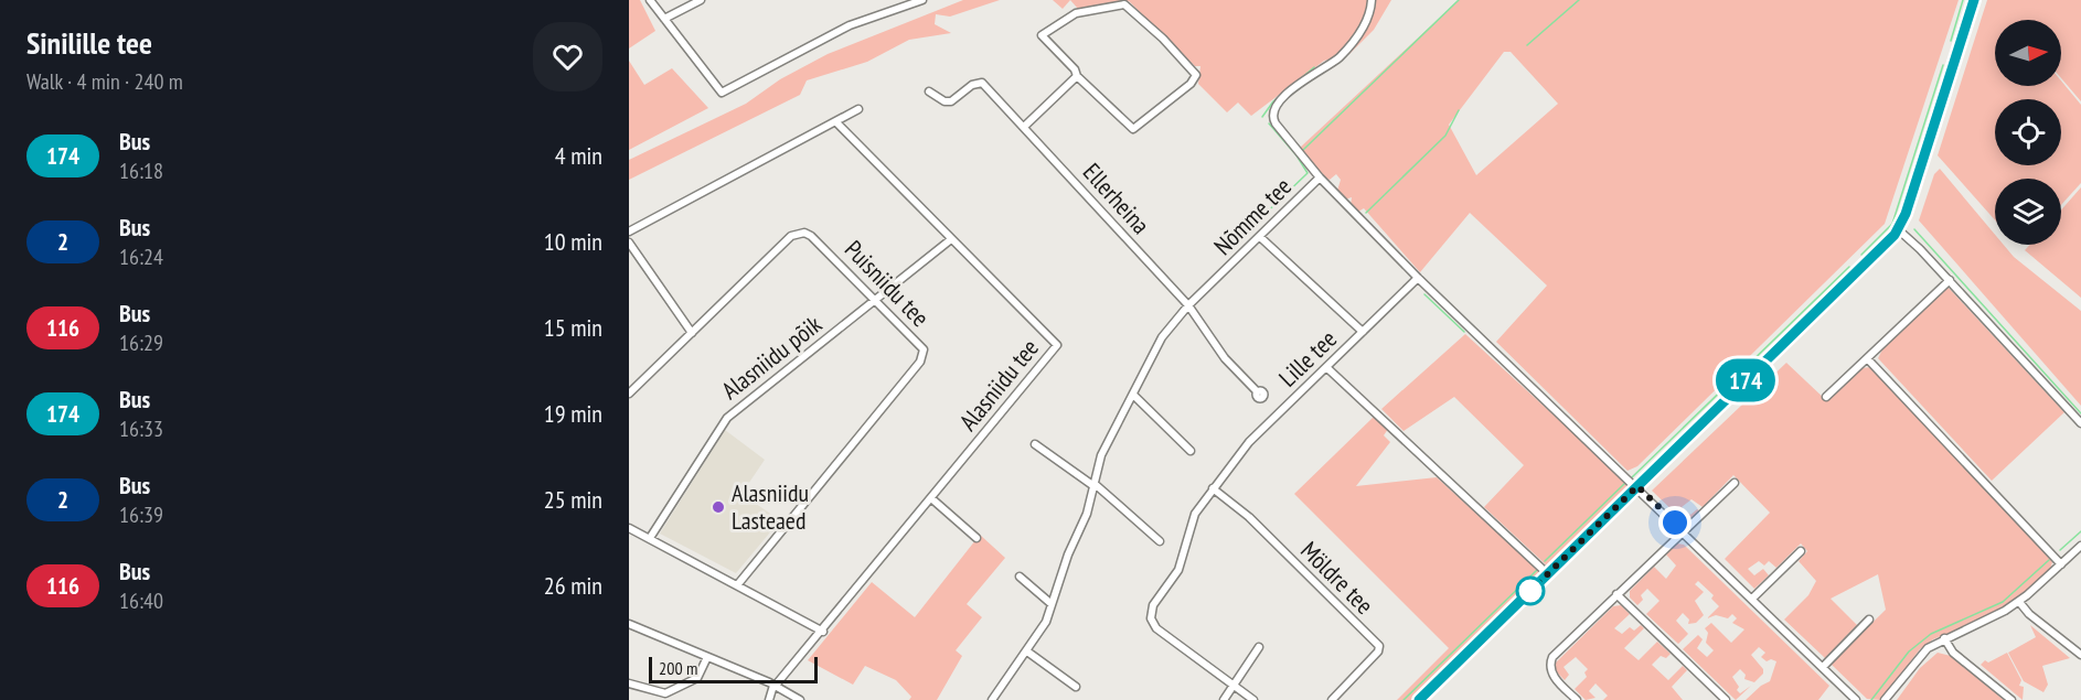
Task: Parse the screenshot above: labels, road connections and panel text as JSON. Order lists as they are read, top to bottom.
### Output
{
  "streets": {
    "street": [
      "Ellerheina",
      "Nõmme tee",
      "Puisniidu tee",
      "Alasniidu põik",
      "Lille tee",
      "Alasniidu tee",
      "Möldre tee"
    ]
  },
  "crossings": [
    ["Ellerheina", "Nõmme tee"],
    ["Puisniidu tee", "Alasniidu põik"],
    ["Alasniidu põik", "Alasniidu tee"],
    ["Lille tee", "Möldre tee"]
  ],
  "places": ["Alasniidu Lasteaed"],
  "lines": ["bus line 174"],
  "scale_bar": "200 m",
  "north": "right",
  "page": {
    "heading": ["Sinilille tee", "Walk · 4 min · 240 m"],
    "on_map": "174",
    "list": [
      {
        "mark": "174",
        "name": "Bus",
        "note": "16:18",
        "value": "4 min"
      },
      {
        "mark": "2",
        "name": "Bus",
        "note": "16:24",
        "value": "10 min"
      },
      {
        "mark": "116",
        "name": "Bus",
        "note": "16:29",
        "value": "15 min"
      },
      {
        "mark": "174",
        "name": "Bus",
        "note": "16:33",
        "value": "19 min"
      },
      {
        "mark": "2",
        "name": "Bus",
        "note": "16:39",
        "value": "25 min"
      },
      {
        "mark": "116",
        "name": "Bus",
        "note": "16:40",
        "value": "26 min"
      }
    ],
    "scale": "200 m"
  }
}
